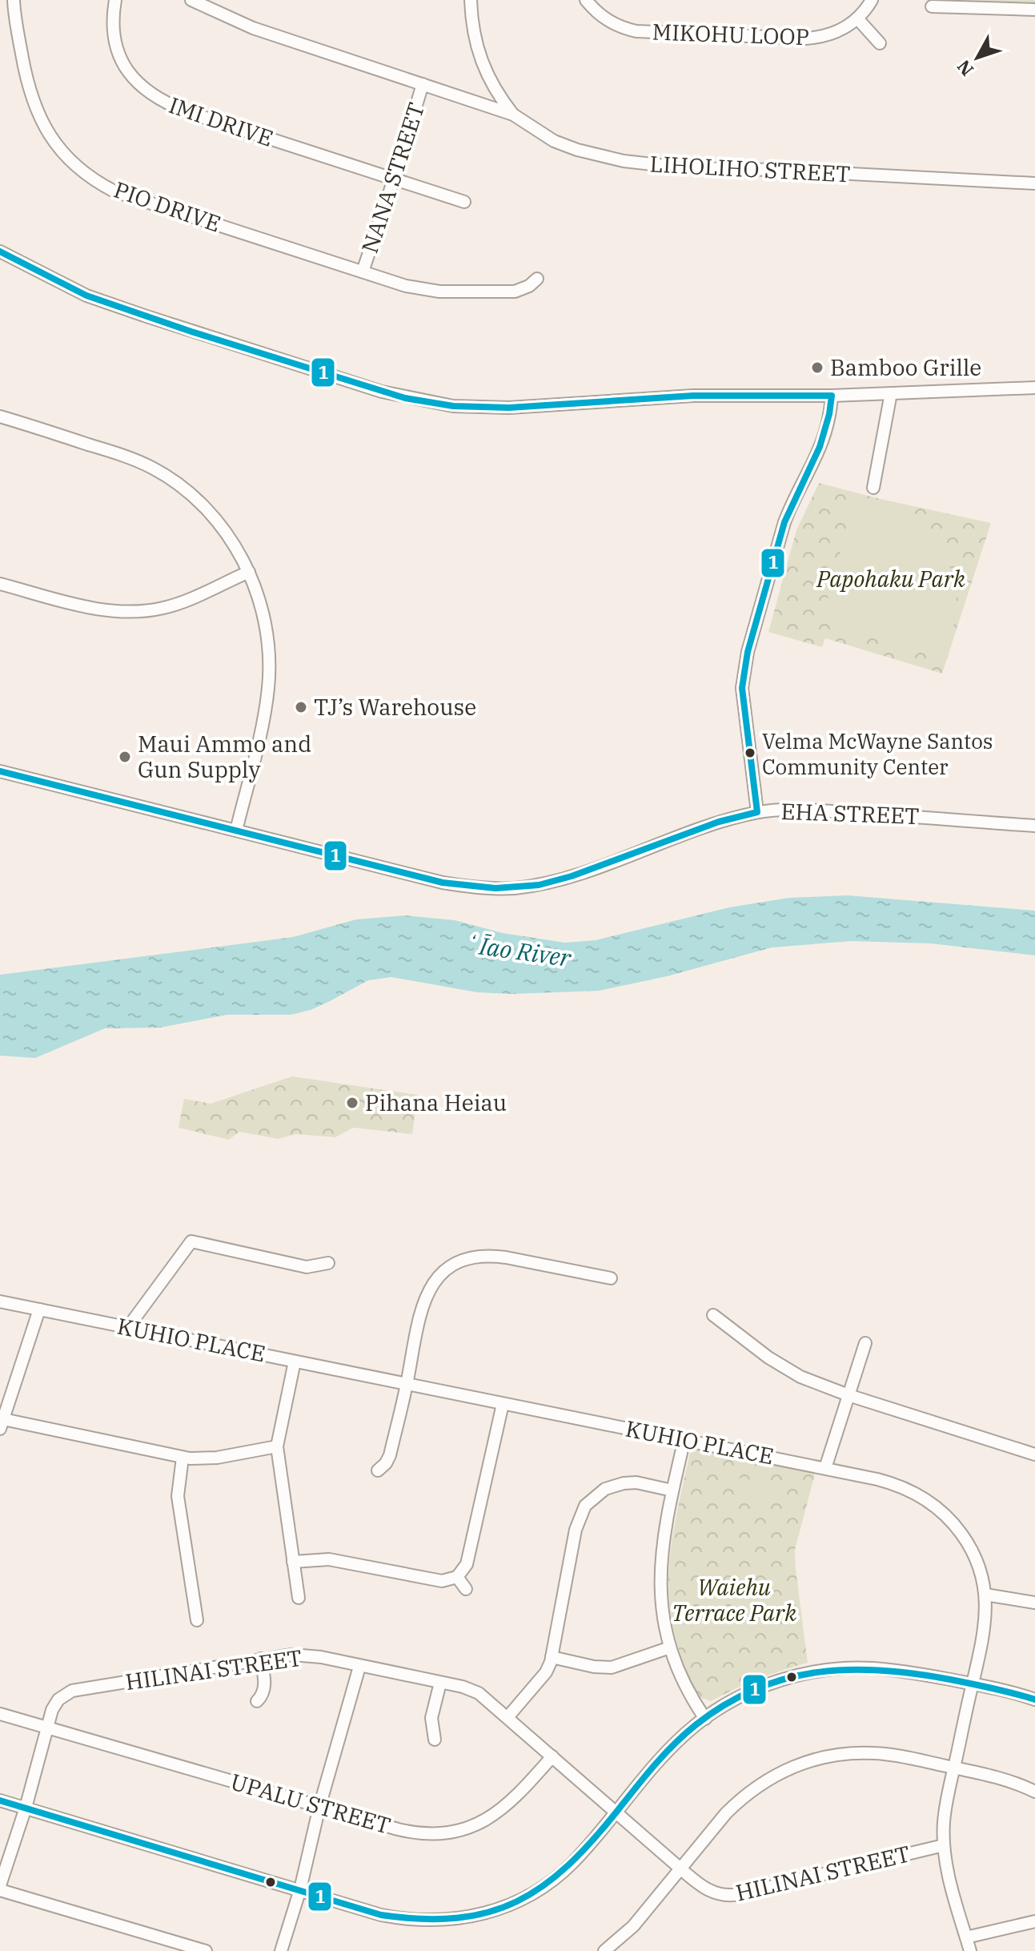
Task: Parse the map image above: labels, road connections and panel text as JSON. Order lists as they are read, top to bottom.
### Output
{
  "streets": {
    "street": [
      "MIKOHU LOOP",
      "IMI DRIVE",
      "LIHOLIHO STREET",
      "NANA STREET",
      "PIO DRIVE",
      "EHA STREET",
      "KUHIO PLACE",
      "HILINAI STREET",
      "UPALU STREET"
    ]
  },
  "crossings": [
    ["IMI DRIVE", "NANA STREET"],
    ["LIHOLIHO STREET", "NANA STREET"],
    ["NANA STREET", "PIO DRIVE"],
    ["KUHIO PLACE", "HILINAI STREET"],
    ["HILINAI STREET", "UPALU STREET"]
  ],
  "water": ["ʻĪao River"],
  "parks": ["Papohaku Park", "Waiehu Terrace Park"],
  "places": [
    "Bamboo Grille",
    "TJ’s Warehouse",
    "Velma McWayne Santos Community Center",
    "Maui Ammo and Gun Supply",
    "Pihana Heiau"
  ],
  "lines": ["transit line 1"],
  "north": "bottom left"
}
